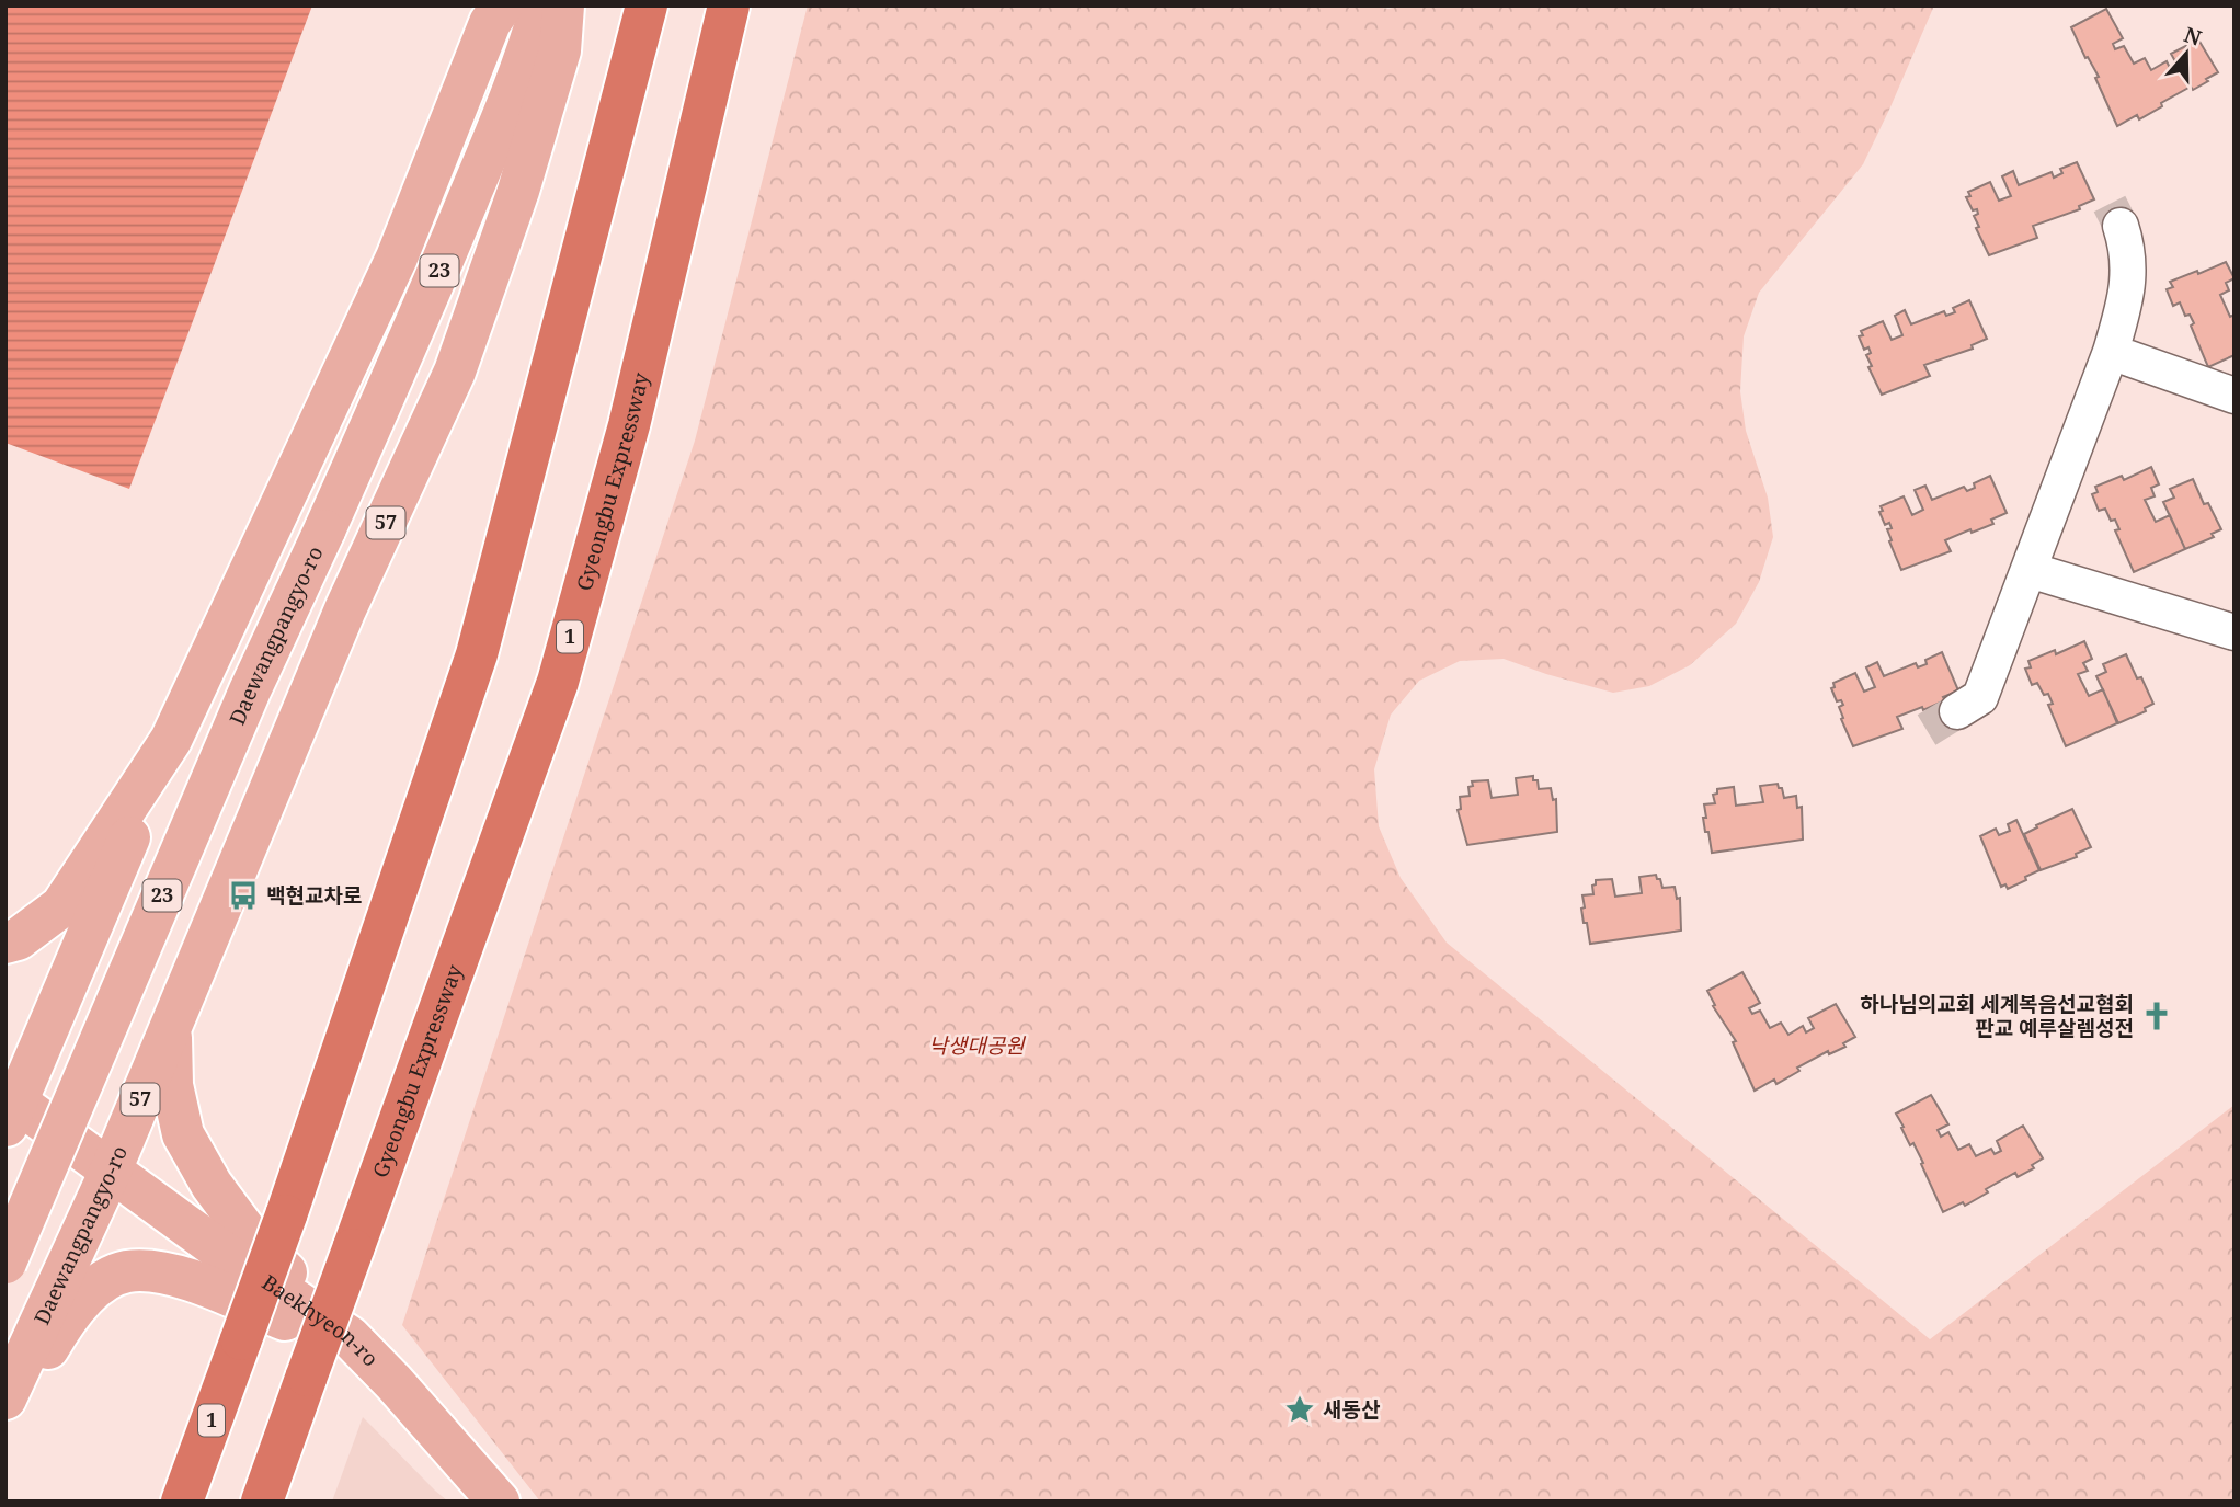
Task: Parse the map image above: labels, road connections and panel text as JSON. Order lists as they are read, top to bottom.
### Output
{
  "streets": {
    "highway": ["Gyeongbu Expressway", "1"],
    "main road": [
      "23",
      "57",
      "Daewangpangyo-ro",
      "Baekhyeon-ro"
    ]
  },
  "crossings": [
    ["57", "Daewangpangyo-ro"],
    ["Daewangpangyo-ro", "Baekhyeon-ro"]
  ],
  "parks": ["낙생대공원"],
  "places": {
    "bus stop": ["백현교차로"],
    "church": ["하나님의교회 세계복음선교협회 판교 예루살렘성전"],
    "place": ["새동산"]
  },
  "north": "top"
}
